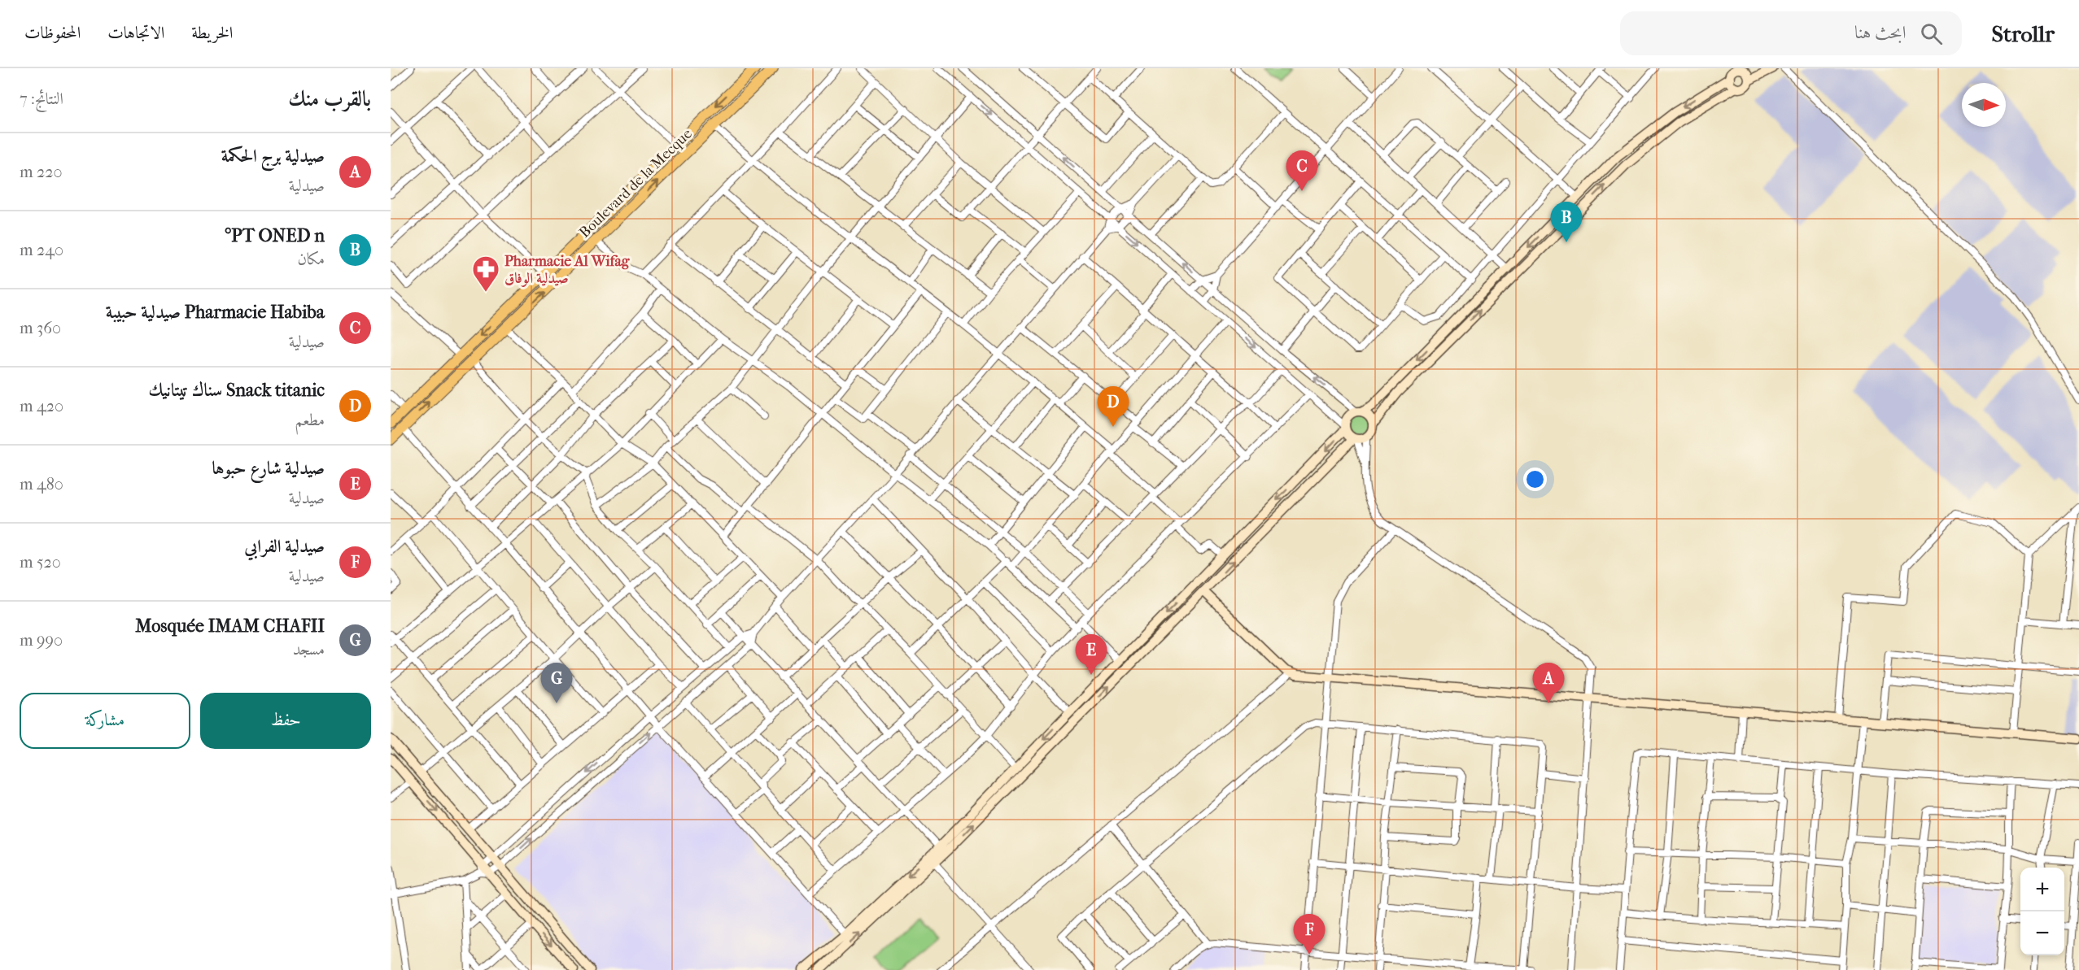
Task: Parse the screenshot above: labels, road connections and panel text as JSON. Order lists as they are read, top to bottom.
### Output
{
  "streets": {
    "main road": ["Boulevard de la Mecque"]
  },
  "places": {
    "pharmacy": ["Pharmacie Al Wifag صيدلية الوفاق"]
  },
  "north": "right",
  "page": {
    "header": "Strollr",
    "search": "ابحث هنا",
    "nav": ["الخريطة", "الاتجاهات", "المحفوظات"],
    "heading": ["بالقرب منك", "النتائج: 7"],
    "list": [
      {
        "mark": "A",
        "name": "صيدلية برج الحكمة",
        "note": "صيدلية",
        "value": "220 m"
      },
      {
        "mark": "B",
        "name": "PT ONED n°",
        "note": "مكان",
        "value": "240 m"
      },
      {
        "mark": "C",
        "name": "Pharmacie Habiba صيدلية حبيبة",
        "note": "صيدلية",
        "value": "360 m"
      },
      {
        "mark": "D",
        "name": "Snack titanic سناك تيتانيك",
        "note": "مطعم",
        "value": "420 m"
      },
      {
        "mark": "E",
        "name": "صيدلية شارع حبوها",
        "note": "صيدلية",
        "value": "480 m"
      },
      {
        "mark": "F",
        "name": "صيدلية الفرابي",
        "note": "صيدلية",
        "value": "520 m"
      },
      {
        "mark": "G",
        "name": "Mosquée IMAM CHAFII",
        "note": "مسجد",
        "value": "990 m"
      }
    ],
    "pins": [
      "C",
      "B",
      "D",
      "E",
      "A",
      "G",
      "F"
    ],
    "buttons": ["حفظ", "مشاركة"],
    "map_buttons": ["+", "−"]
  }
}
